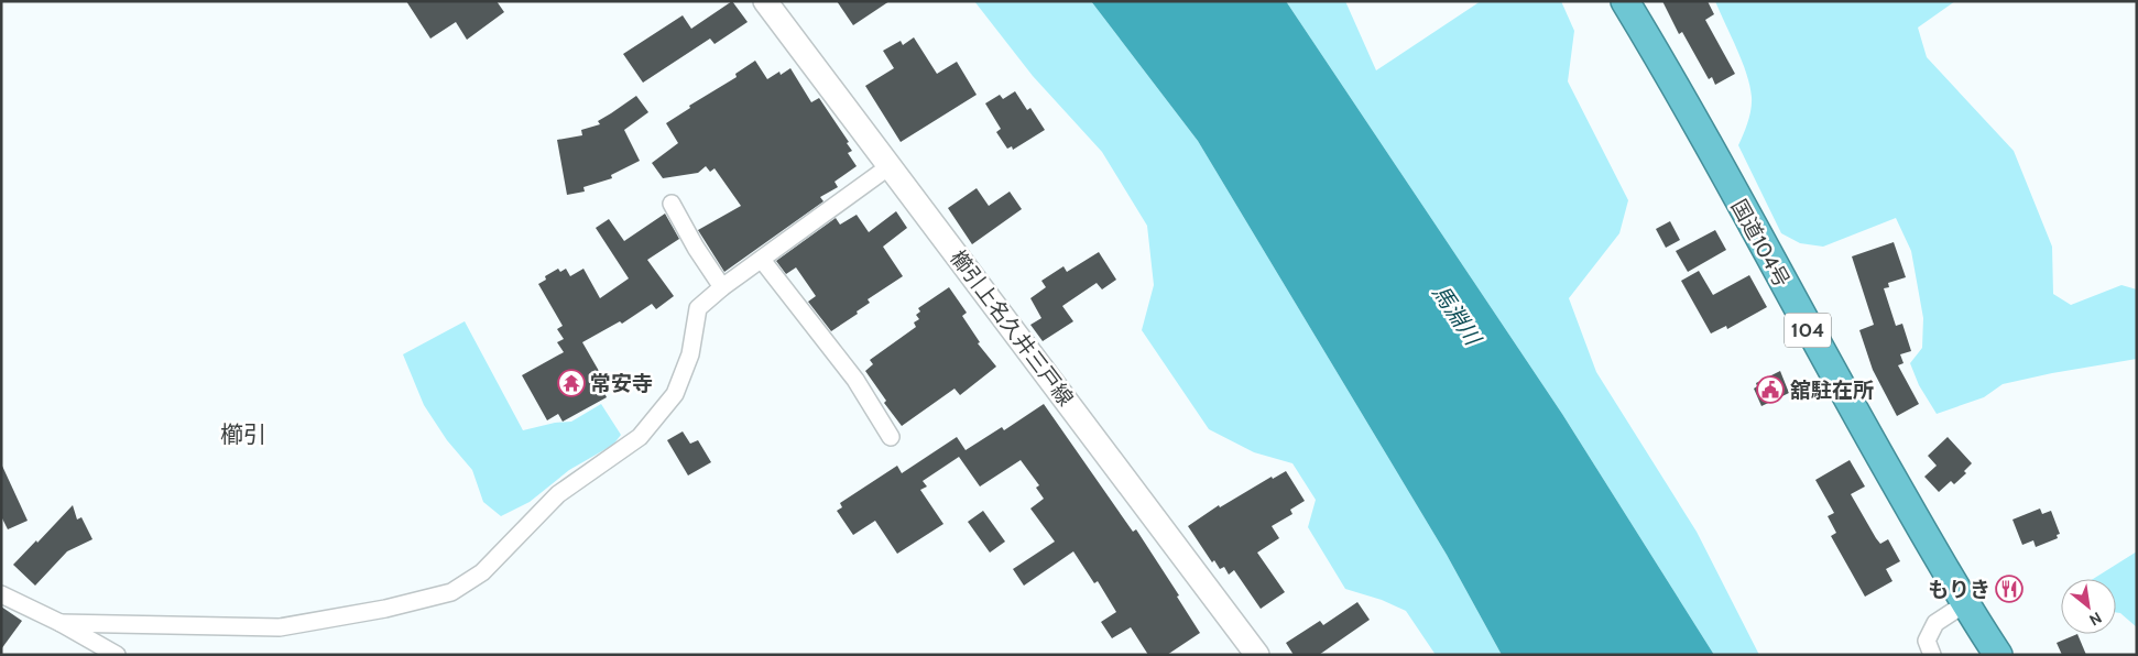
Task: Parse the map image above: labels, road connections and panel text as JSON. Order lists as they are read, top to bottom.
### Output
{
  "streets": {
    "highway": ["国道104号", "104"],
    "main road": ["櫛引上名久井三戸線"]
  },
  "districts": ["櫛引"],
  "water": ["馬淵川"],
  "places": {
    "temple": ["常安寺"],
    "public building": ["舘駐在所"],
    "restaurant": ["もりき"]
  },
  "north": "bottom right"
}
